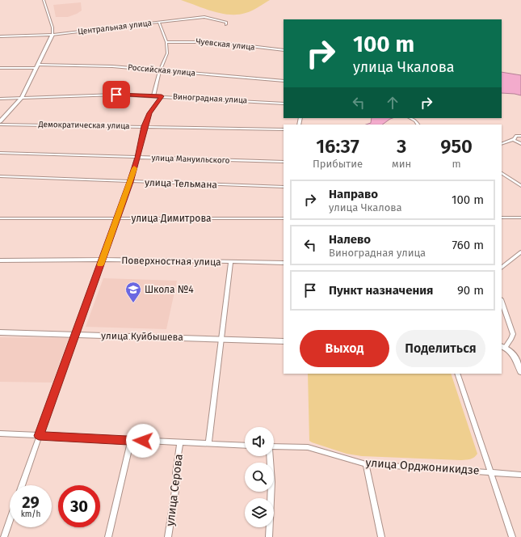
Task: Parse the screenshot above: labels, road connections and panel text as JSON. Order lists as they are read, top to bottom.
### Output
{
  "streets": {
    "street": [
      "Центральная улица",
      "Чуевская улица",
      "Российская улица",
      "Виноградная улица",
      "Демократическая улица",
      "улица Мануильского",
      "улица Тельмана",
      "улица Димитрова",
      "Поверхностная улица",
      "улица Куйбышева",
      "улица Орджоникидзе",
      "улица Серова"
    ]
  },
  "places": {
    "school or university": ["Школа №4"]
  },
  "page": {
    "turn": ["100 m", "улица Чкалова"],
    "eta": [
      "16:37",
      "Прибытие",
      "3",
      "мин",
      "950",
      "m"
    ],
    "list": [
      {
        "name": "Направо",
        "note": "улица Чкалова",
        "value": "100 m"
      },
      {
        "name": "Налево",
        "note": "Виноградная улица",
        "value": "760 m"
      },
      {
        "name": "Пункт назначения",
        "value": "90 m"
      }
    ],
    "buttons": ["Выход", "Поделиться"],
    "speed": "29 km/h",
    "limit": "30"
  }
}
